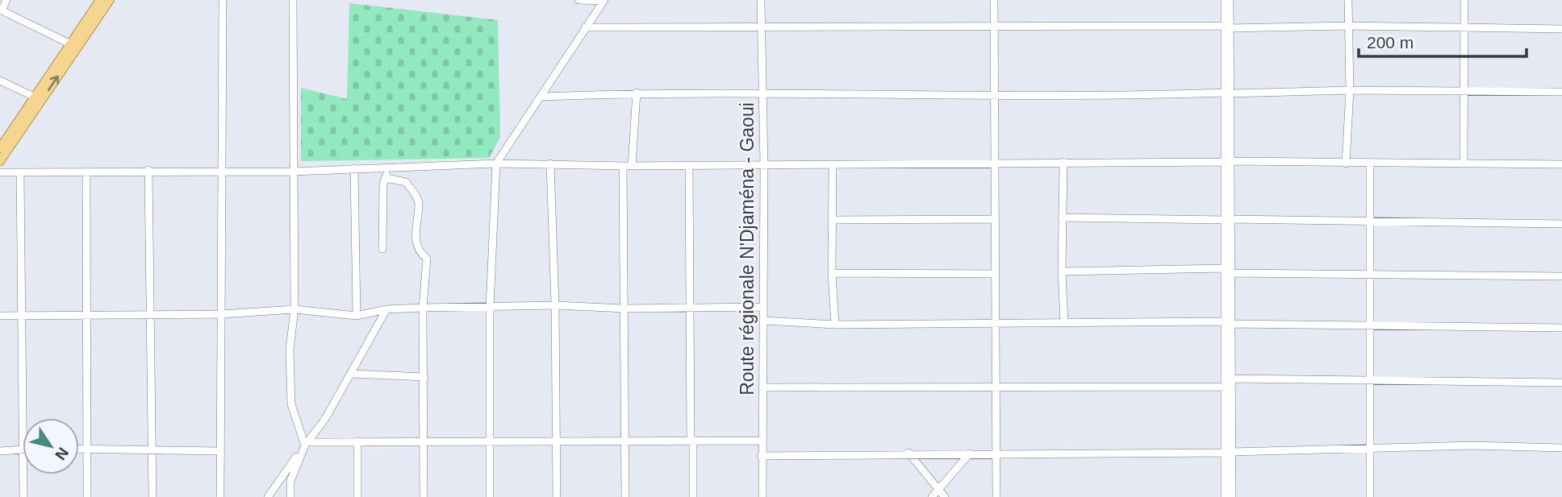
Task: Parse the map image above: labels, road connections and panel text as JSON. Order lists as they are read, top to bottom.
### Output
{
  "streets": {
    "street": ["Route régionale N'Djaména - Gaoui"]
  },
  "scale_bar": "200 m",
  "north": "bottom right"
}
